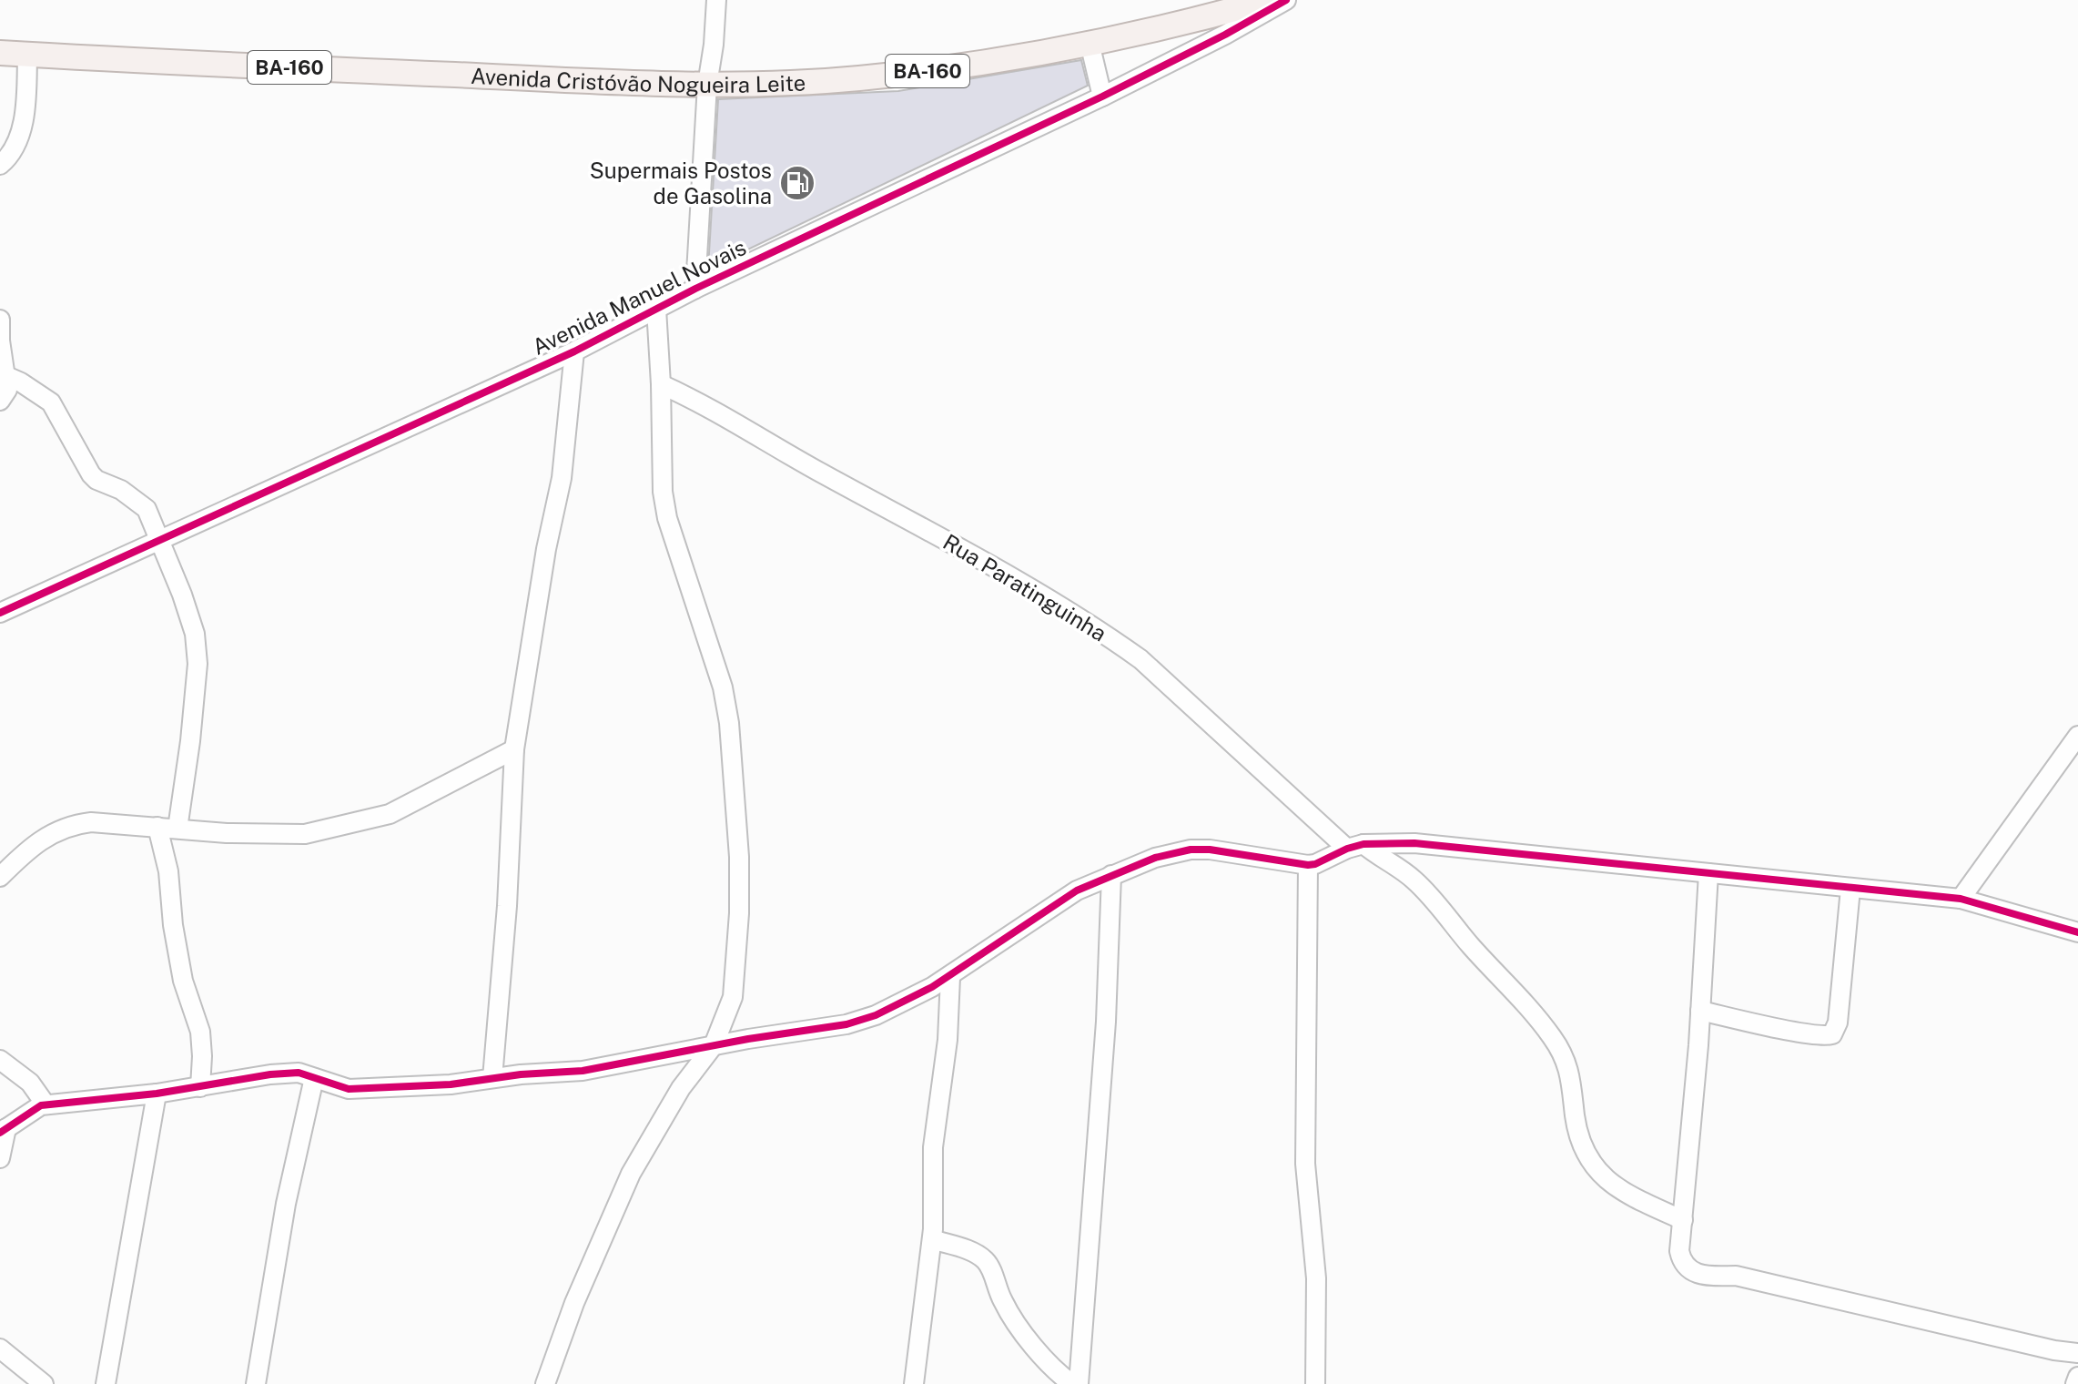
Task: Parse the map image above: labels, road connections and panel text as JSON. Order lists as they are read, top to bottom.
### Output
{
  "streets": {
    "main road": ["BA-160", "Avenida Cristóvão Nogueira Leite"],
    "street": ["Avenida Manuel Novais", "Rua Paratinguinha"]
  },
  "crossings": [
    ["Avenida Cristóvão Nogueira Leite", "Avenida Manuel Novais"]
  ],
  "places": {
    "fuel station": ["Supermais Postos de Gasolina"]
  }
}
